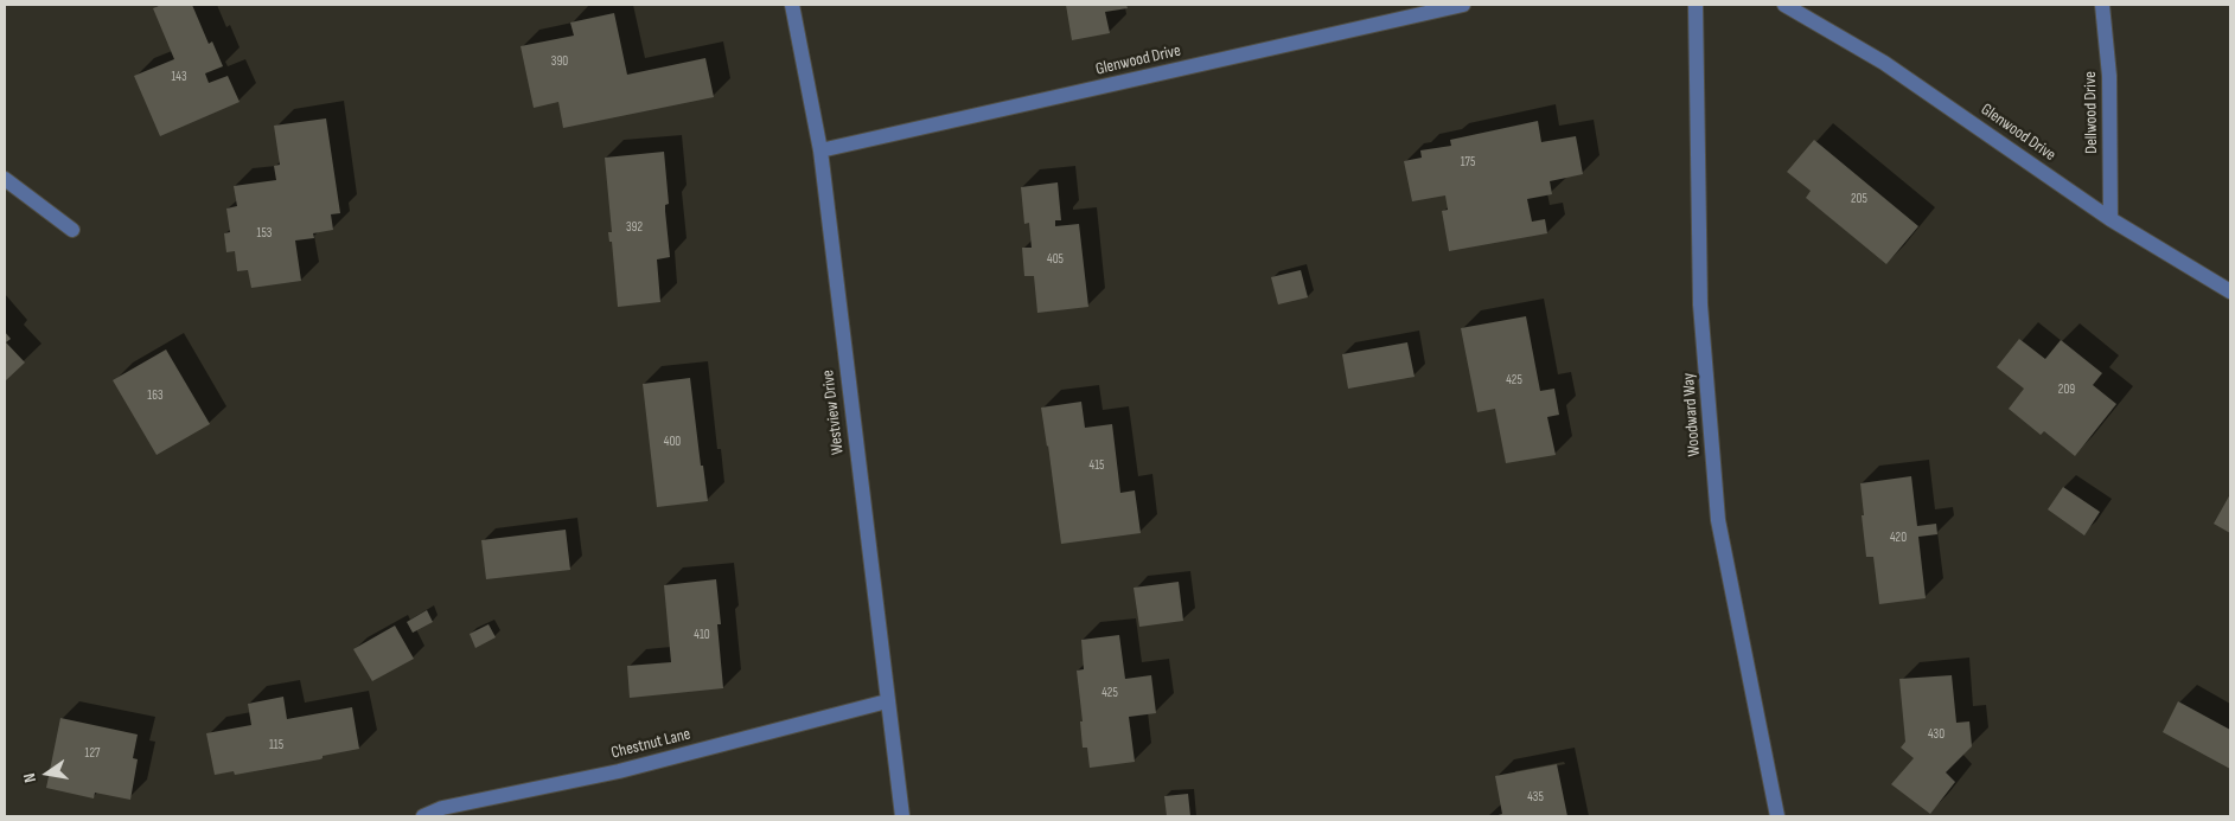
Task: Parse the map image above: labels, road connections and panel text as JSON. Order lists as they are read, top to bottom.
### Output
{
  "streets": {
    "street": [
      "Glenwood Drive",
      "Dellwood Drive",
      "Westview Drive",
      "Woodward Way",
      "Chestnut Lane"
    ]
  },
  "crossings": [
    ["Glenwood Drive", "Dellwood Drive"],
    ["Glenwood Drive", "Westview Drive"],
    ["Westview Drive", "Chestnut Lane"]
  ],
  "house_numbers": [
    "390",
    "143",
    "175",
    "205",
    "392",
    "153",
    "405",
    "425",
    "209",
    "163",
    "400",
    "415",
    "420",
    "410",
    "425",
    "430",
    "115",
    "127",
    "435"
  ],
  "north": "left"
}
